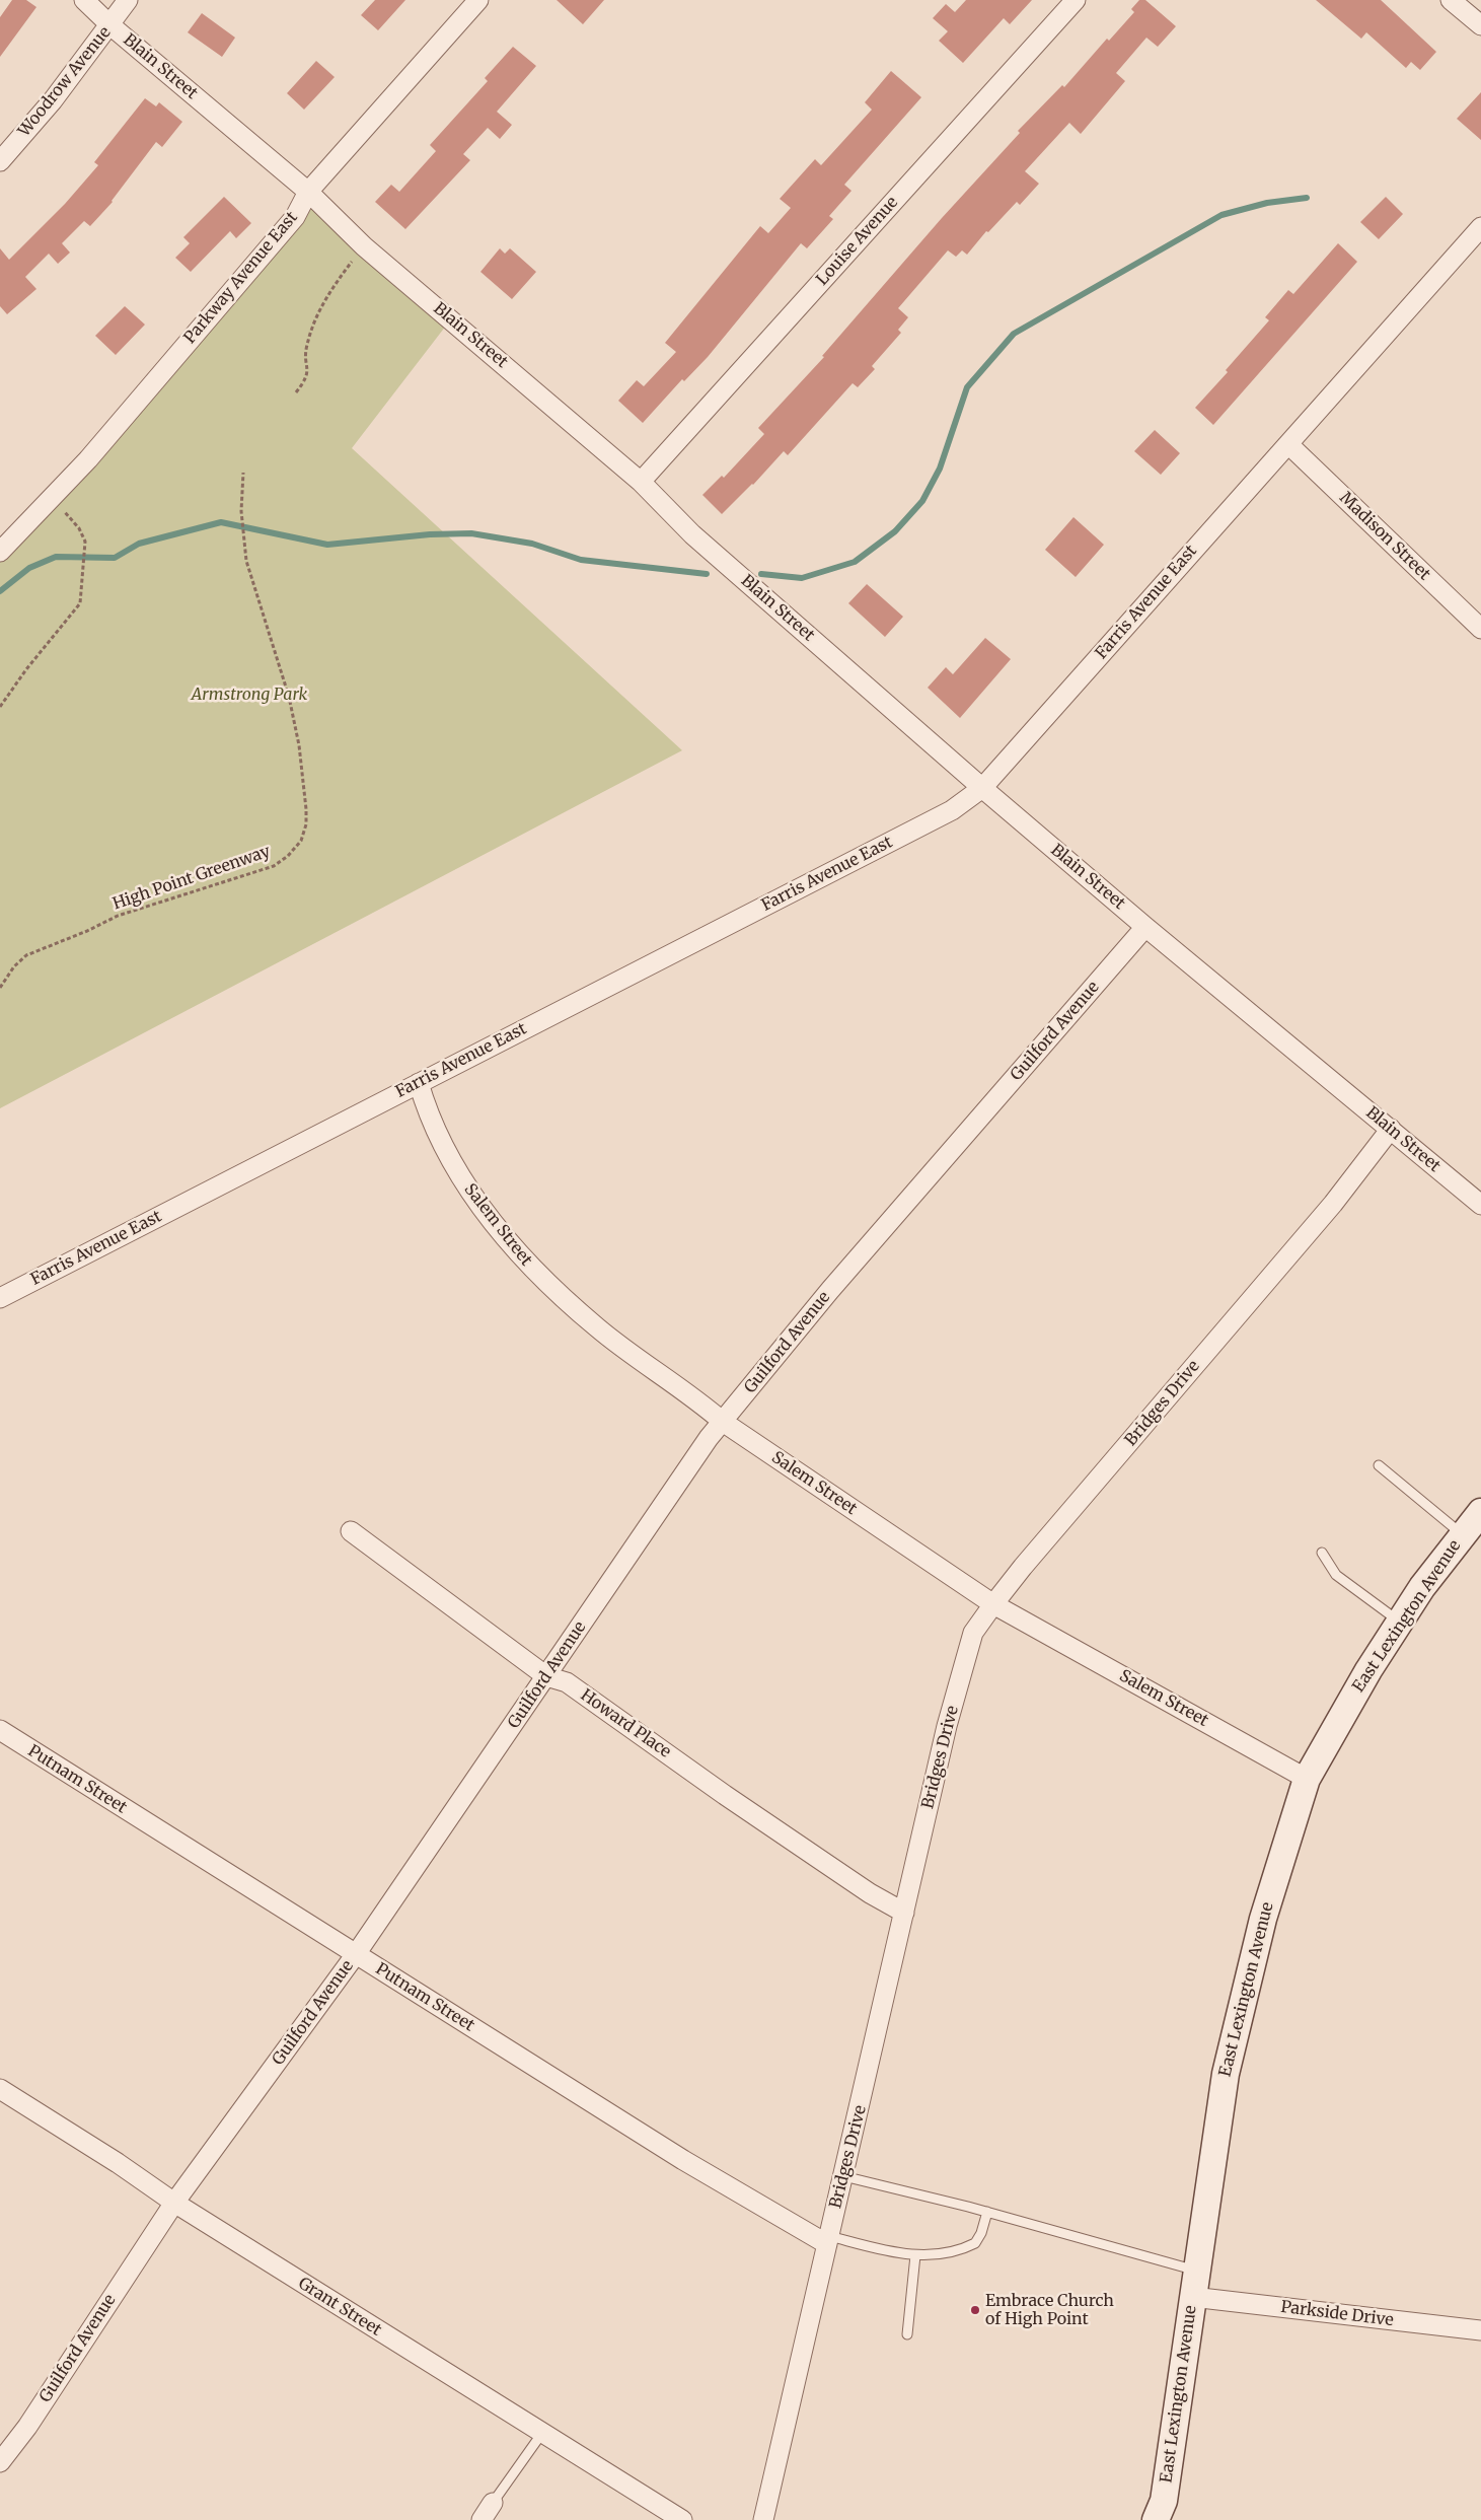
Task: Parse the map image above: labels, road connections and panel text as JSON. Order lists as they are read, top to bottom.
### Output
{
  "streets": {
    "main road": ["East Lexington Avenue"],
    "street": [
      "Blain Street",
      "Woodrow Avenue",
      "Louise Avenue",
      "Parkway Avenue East",
      "Madison Street",
      "Farris Avenue East",
      "Guilford Avenue",
      "Salem Street",
      "Bridges Drive",
      "Howard Place",
      "Putnam Street",
      "Grant Street",
      "Parkside Drive"
    ],
    "path": ["High Point Greenway"]
  },
  "crossings": [
    ["Blain Street", "Woodrow Avenue"],
    ["Blain Street", "Louise Avenue"],
    ["Blain Street", "Parkway Avenue East"],
    ["Blain Street", "Farris Avenue East"],
    ["Blain Street", "Guilford Avenue"],
    ["Blain Street", "Bridges Drive"],
    ["Madison Street", "Farris Avenue East"],
    ["Farris Avenue East", "Salem Street"],
    ["Guilford Avenue", "Salem Street"],
    ["Guilford Avenue", "Howard Place"],
    ["Guilford Avenue", "Putnam Street"],
    ["Guilford Avenue", "Grant Street"],
    ["Salem Street", "Bridges Drive"],
    ["Salem Street", "East Lexington Avenue"],
    ["Bridges Drive", "Howard Place"],
    ["Bridges Drive", "Putnam Street"],
    ["East Lexington Avenue", "Parkside Drive"]
  ],
  "parks": ["Armstrong Park"],
  "places": ["Embrace Church of High Point"]
}
